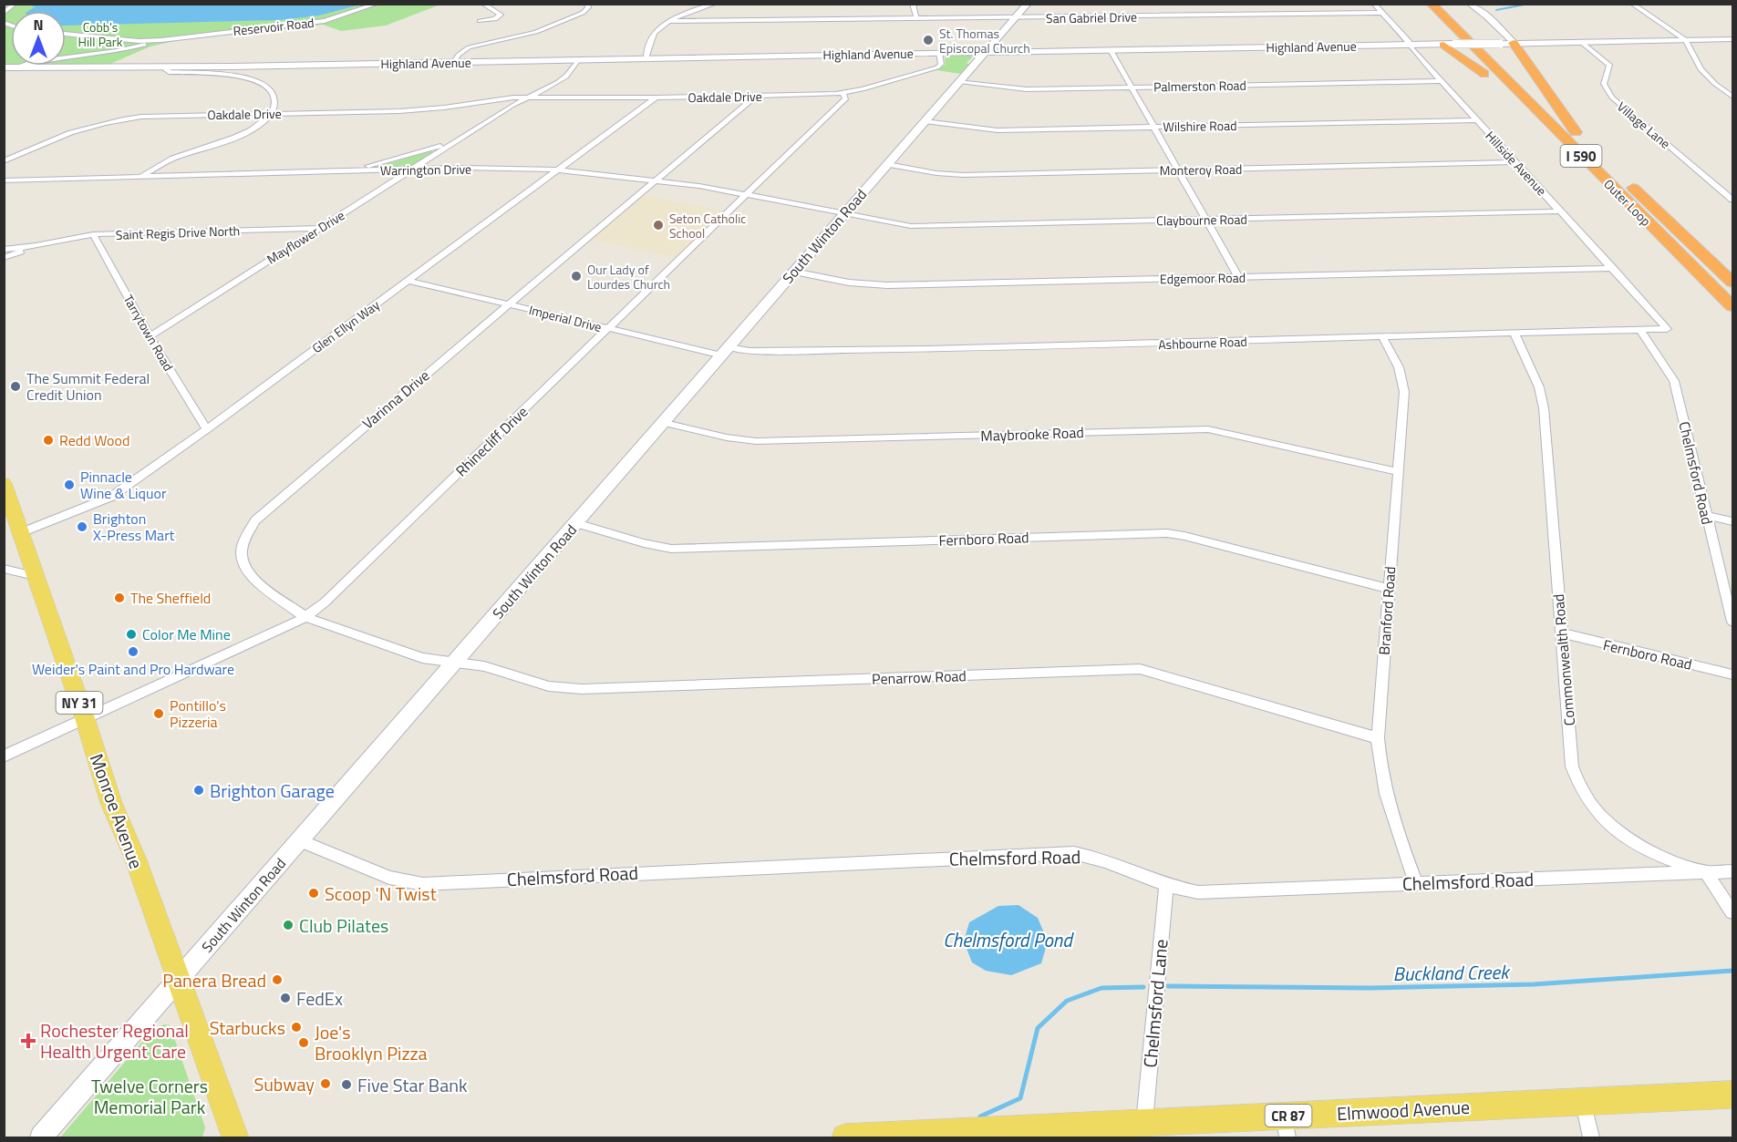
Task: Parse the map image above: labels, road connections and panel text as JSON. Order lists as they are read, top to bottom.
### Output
{
  "streets": {
    "highway": ["I 590", "Outer Loop"],
    "main road": [
      "NY 31",
      "Monroe Avenue",
      "Elmwood Avenue",
      "CR 87"
    ],
    "street": [
      "San Gabriel Drive",
      "Reservoir Road",
      "Highland Avenue",
      "Palmerston Road",
      "Oakdale Drive",
      "Village Lane",
      "Wilshire Road",
      "Hillside Avenue",
      "Warrington Drive",
      "Monteroy Road",
      "Claybourne Road",
      "Saint Regis Drive North",
      "South Winton Road",
      "Mayflower Drive",
      "Edgemoor Road",
      "Imperial Drive",
      "Glen Ellyn Way",
      "Tarrytown Road",
      "Ashbourne Road",
      "Varinna Drive",
      "Maybrooke Road",
      "Rhinecliff Drive",
      "Chelmsford Road",
      "Fernboro Road",
      "Branford Road",
      "Commonwealth Road",
      "Penarrow Road",
      "Chelmsford Lane"
    ]
  },
  "crossings": [
    ["San Gabriel Drive", "Hillside Avenue"],
    ["San Gabriel Drive", "South Winton Road"],
    ["Reservoir Road", "Highland Avenue"],
    ["Highland Avenue", "Oakdale Drive"],
    ["Highland Avenue", "Village Lane"],
    ["Highland Avenue", "Hillside Avenue"],
    ["Highland Avenue", "South Winton Road"],
    ["Highland Avenue", "Mayflower Drive"],
    ["Palmerston Road", "Hillside Avenue"],
    ["Palmerston Road", "South Winton Road"],
    ["Oakdale Drive", "Mayflower Drive"],
    ["Oakdale Drive", "Glen Ellyn Way"],
    ["Oakdale Drive", "Varinna Drive"],
    ["Oakdale Drive", "Rhinecliff Drive"],
    ["Wilshire Road", "Hillside Avenue"],
    ["Wilshire Road", "South Winton Road"],
    ["Hillside Avenue", "Monteroy Road"],
    ["Hillside Avenue", "Claybourne Road"],
    ["Hillside Avenue", "Edgemoor Road"],
    ["Hillside Avenue", "Ashbourne Road"],
    ["Warrington Drive", "Claybourne Road"],
    ["Warrington Drive", "South Winton Road"],
    ["Warrington Drive", "Mayflower Drive"],
    ["Warrington Drive", "Glen Ellyn Way"],
    ["Warrington Drive", "Varinna Drive"],
    ["Warrington Drive", "Rhinecliff Drive"],
    ["Monteroy Road", "South Winton Road"],
    ["Claybourne Road", "South Winton Road"],
    ["Saint Regis Drive North", "Mayflower Drive"],
    ["Saint Regis Drive North", "Tarrytown Road"],
    ["South Winton Road", "Edgemoor Road"],
    ["South Winton Road", "Imperial Drive"],
    ["South Winton Road", "Ashbourne Road"],
    ["South Winton Road", "Varinna Drive"],
    ["South Winton Road", "Maybrooke Road"],
    ["South Winton Road", "Chelmsford Road"],
    ["South Winton Road", "Fernboro Road"],
    ["South Winton Road", "Penarrow Road"],
    ["South Winton Road", "Monroe Avenue"],
    ["Mayflower Drive", "Tarrytown Road"],
    ["Imperial Drive", "Glen Ellyn Way"],
    ["Imperial Drive", "Ashbourne Road"],
    ["Imperial Drive", "Varinna Drive"],
    ["Imperial Drive", "Rhinecliff Drive"],
    ["Glen Ellyn Way", "Tarrytown Road"],
    ["Glen Ellyn Way", "Monroe Avenue"],
    ["Ashbourne Road", "Chelmsford Road"],
    ["Ashbourne Road", "Branford Road"],
    ["Ashbourne Road", "Commonwealth Road"],
    ["Varinna Drive", "Rhinecliff Drive"],
    ["Varinna Drive", "Penarrow Road"],
    ["Maybrooke Road", "Branford Road"],
    ["Rhinecliff Drive", "Monroe Avenue"],
    ["Chelmsford Road", "Branford Road"],
    ["Chelmsford Road", "Commonwealth Road"],
    ["Chelmsford Road", "Chelmsford Lane"],
    ["Fernboro Road", "Branford Road"],
    ["Fernboro Road", "Commonwealth Road"],
    ["Branford Road", "Penarrow Road"],
    ["Chelmsford Lane", "Elmwood Avenue"]
  ],
  "water": ["Chelmsford Pond", "Buckland Creek"],
  "parks": ["Cobb's Hill Park", "Twelve Corners Memorial Park"],
  "places": {
    "other": [
      "St. Thomas Episcopal Church",
      "Seton Catholic School",
      "Our Lady of Lourdes Church",
      "The Summit Federal Credit Union",
      "Redd Wood",
      "Pinnacle Wine & Liquor",
      "Brighton X-Press Mart",
      "The Sheffield",
      "Color Me Mine",
      "Weider's Paint and Pro Hardware",
      "Pontillo's Pizzeria",
      "Brighton Garage",
      "Scoop 'N Twist",
      "Club Pilates",
      "Panera Bread",
      "FedEx",
      "Starbucks",
      "Joe's Brooklyn Pizza",
      "Subway",
      "Five Star Bank"
    ],
    "health": ["Rochester Regional Health Urgent Care"]
  },
  "north": "top"
}
